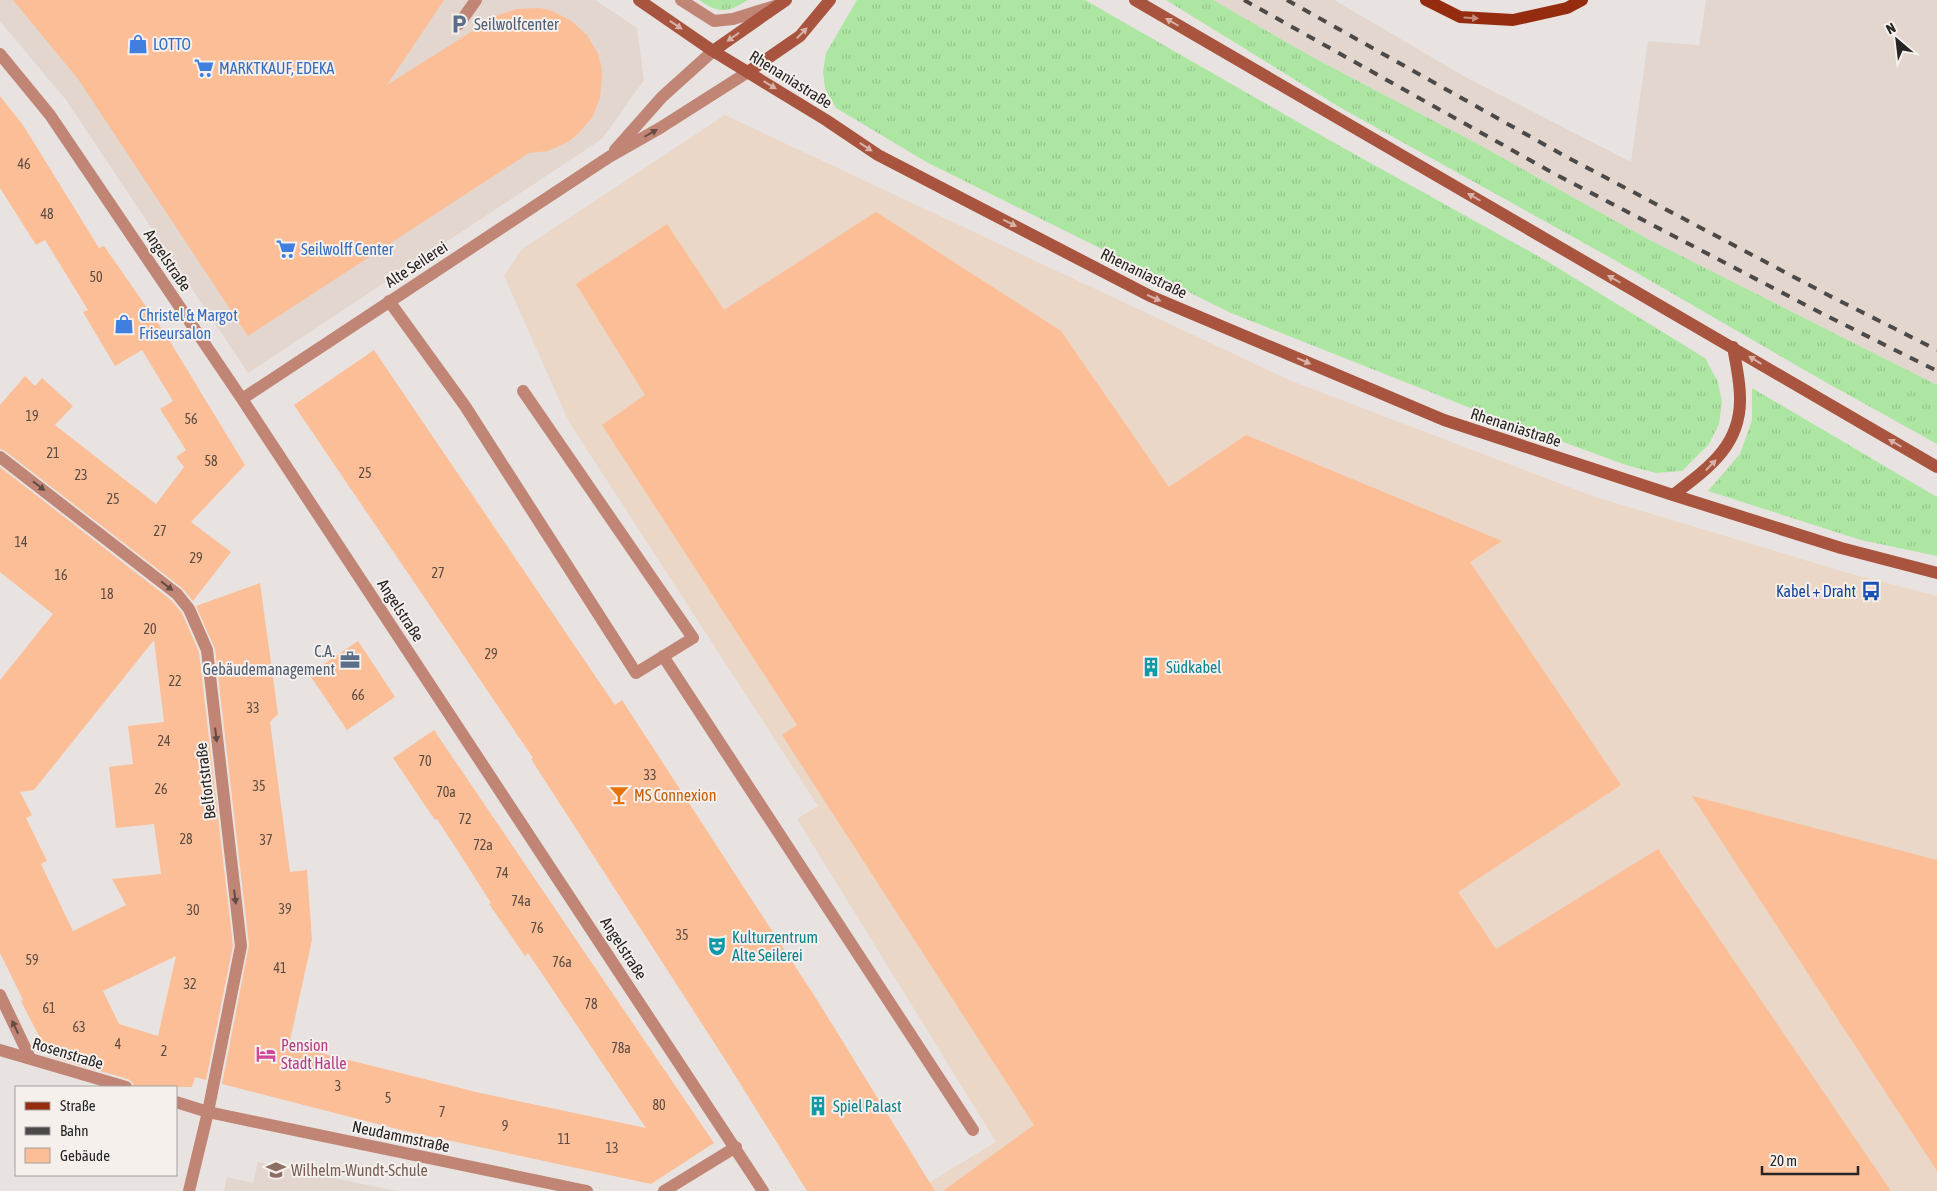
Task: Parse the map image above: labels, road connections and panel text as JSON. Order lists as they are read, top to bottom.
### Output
{
  "streets": {
    "street": [
      "Rhenaniastraße",
      "Angelstraße",
      "Alte Seilerei",
      "Belfortstraße",
      "Rosenstraße",
      "Neudammstraße"
    ]
  },
  "crossings": [
    ["Rhenaniastraße", "Alte Seilerei"],
    ["Angelstraße", "Alte Seilerei"],
    ["Belfortstraße", "Neudammstraße"]
  ],
  "one_way": ["Rhenaniastraße", "Belfortstraße"],
  "places": {
    "parking": ["Seilwolfcenter"],
    "shop": ["LOTTO", "Christel & Margot Friseursalon"],
    "supermarket": ["MARKTKAUF, EDEKA", "Seilwolff Center"],
    "bus stop": ["Kabel + Draht"],
    "office": ["C.A. Gebäudemanagement"],
    "building": ["Südkabel", "Spiel Palast"],
    "bar": ["MS Connexion"],
    "theatre": ["Kulturzentrum Alte Seilerei"],
    "hotel": ["Pension Stadt Halle"],
    "school or university": ["Wilhelm-Wundt-Schule"]
  },
  "house_numbers": [
    "46",
    "48",
    "50",
    "19",
    "56",
    "21",
    "58",
    "25",
    "23",
    "25",
    "27",
    "14",
    "29",
    "27",
    "16",
    "18",
    "20",
    "29",
    "22",
    "66",
    "33",
    "24",
    "70",
    "33",
    "35",
    "26",
    "70a",
    "72",
    "28",
    "37",
    "72a",
    "74",
    "74a",
    "39",
    "30",
    "76",
    "35",
    "59",
    "76a",
    "41",
    "32",
    "78",
    "61",
    "63",
    "4",
    "78a",
    "2",
    "3",
    "5",
    "80",
    "7",
    "9",
    "11",
    "13"
  ],
  "legend": ["Straße", "Bahn", "Gebäude"],
  "scale_bar": "20 m",
  "north": "top left"
}
